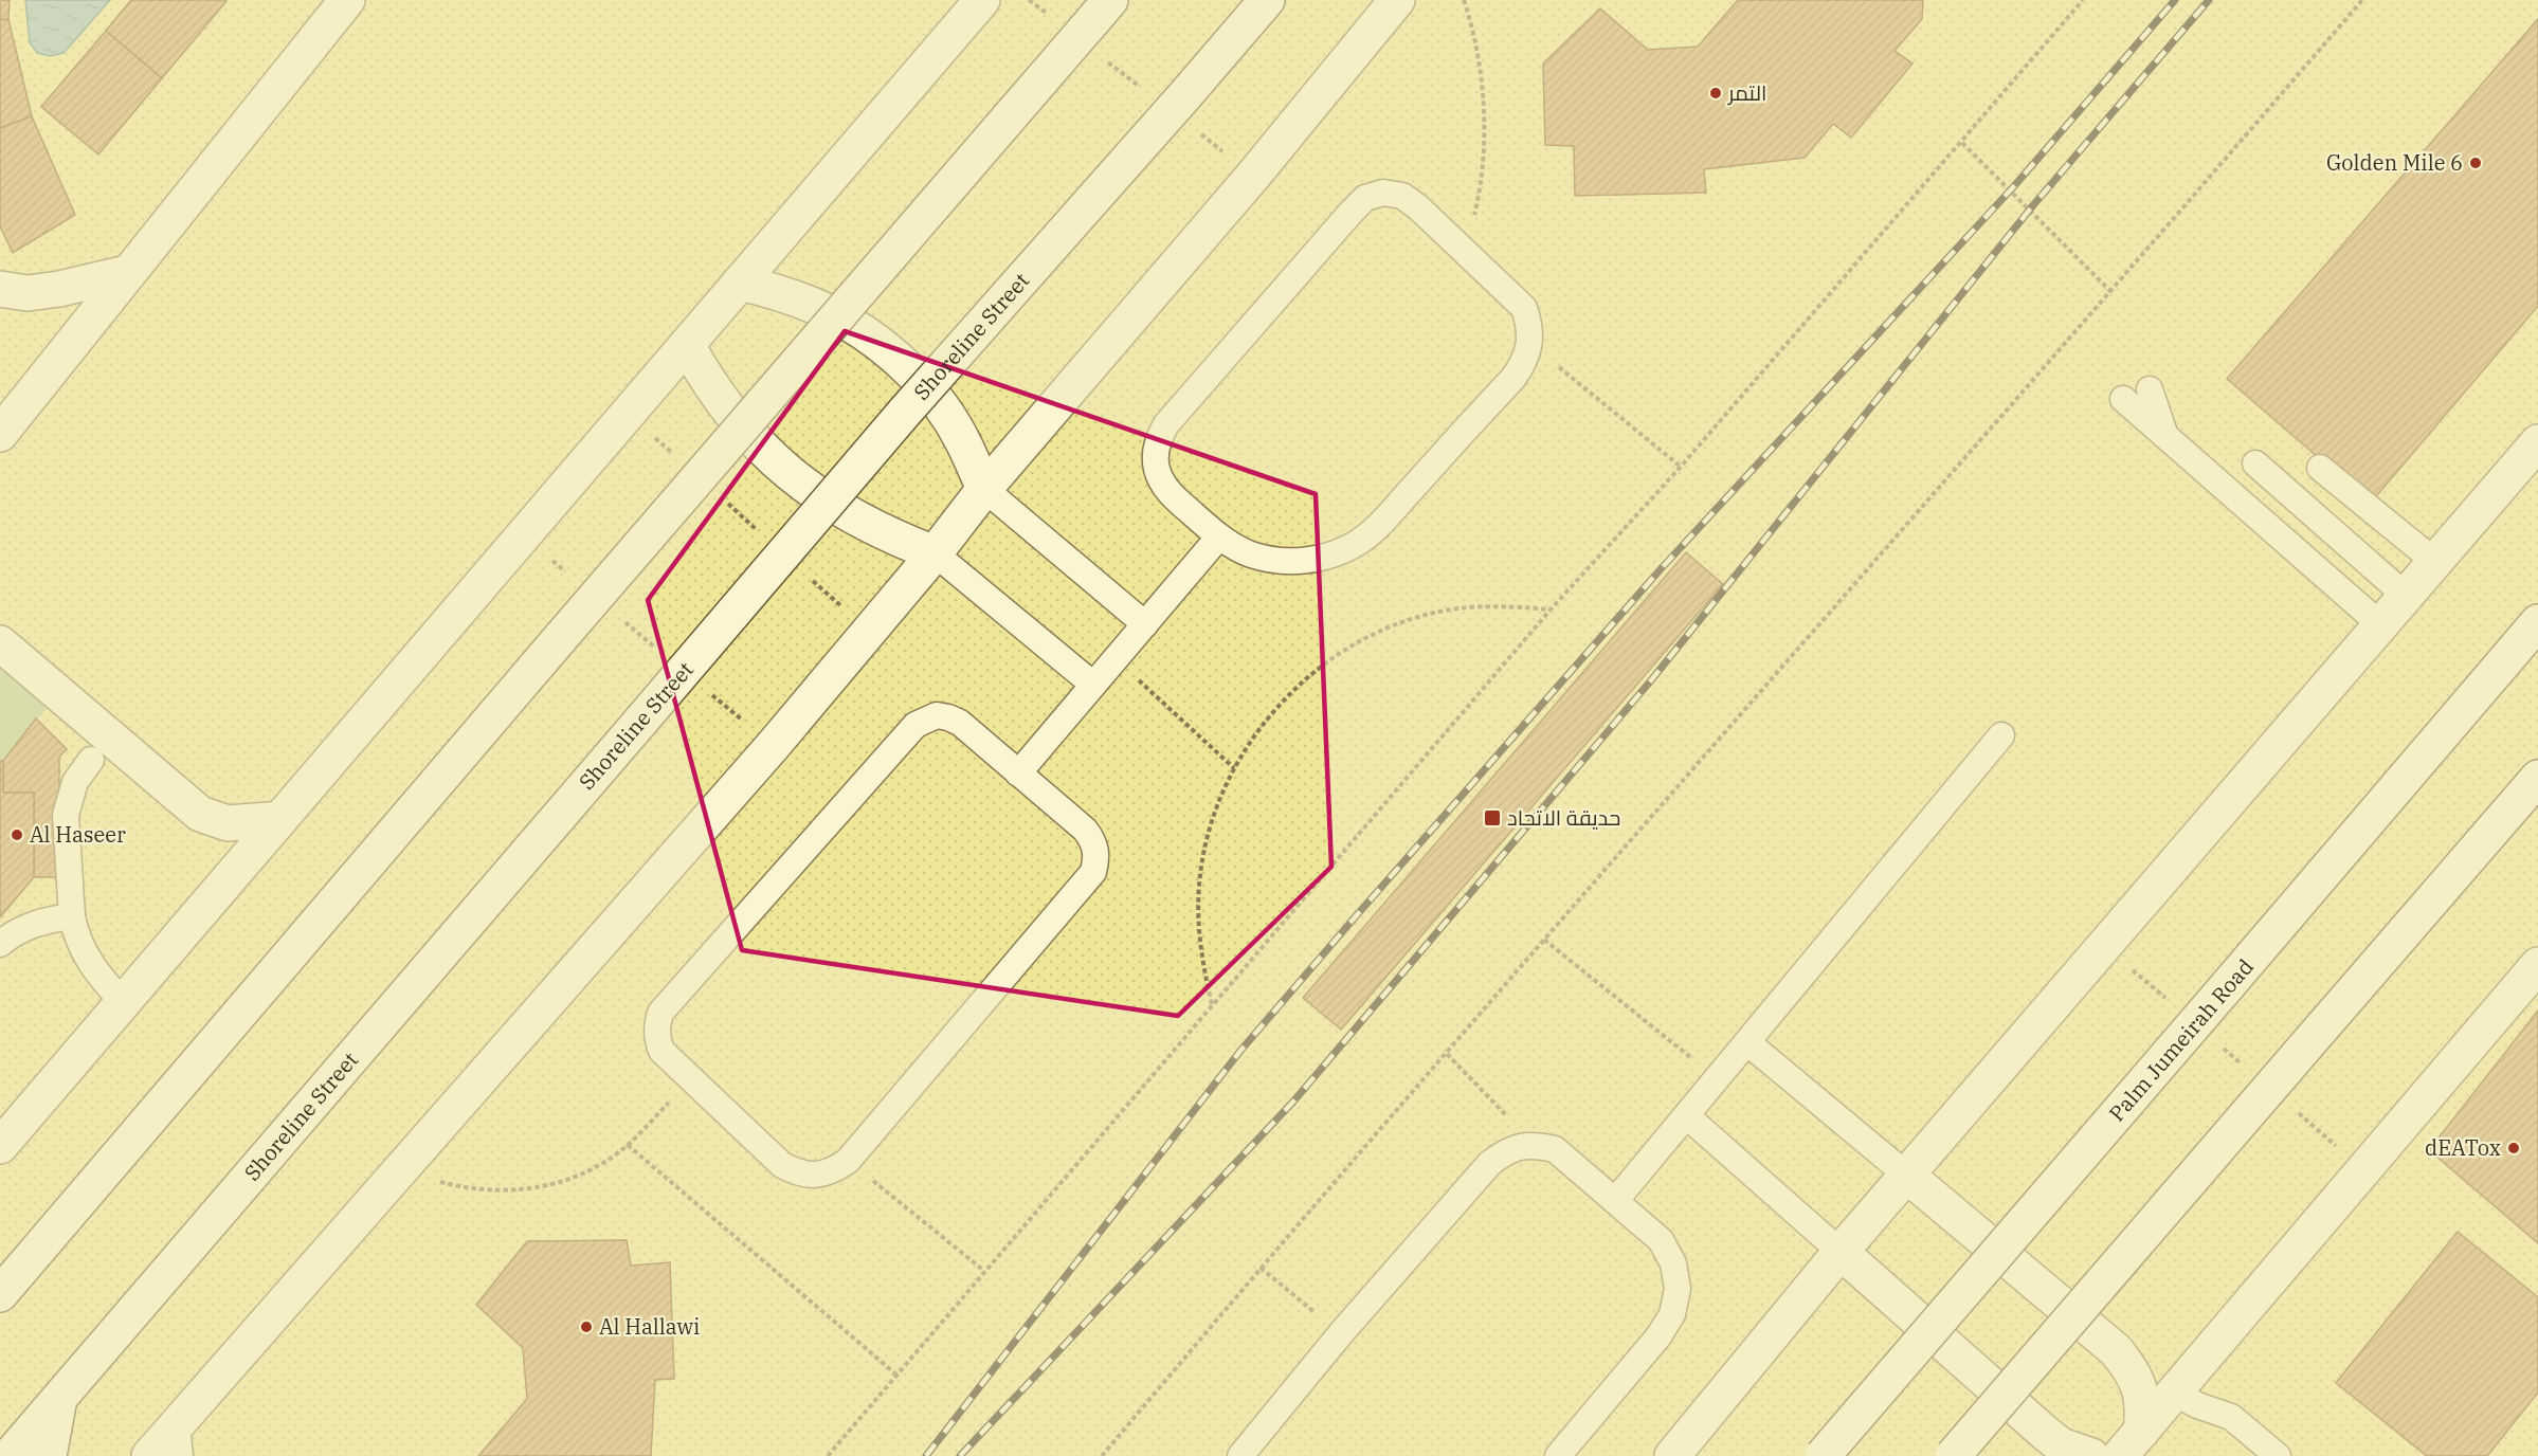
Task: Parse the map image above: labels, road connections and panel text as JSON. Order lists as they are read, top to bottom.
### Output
{
  "streets": {
    "street": ["Shoreline Street", "Palm Jumeirah Road"]
  },
  "places": {
    "other": [
      "التمر",
      "Golden Mile 6",
      "Al Haseer",
      "dEATox",
      "Al Hallawi"
    ],
    "transit": ["حديقة الاتحاد"]
  }
}
